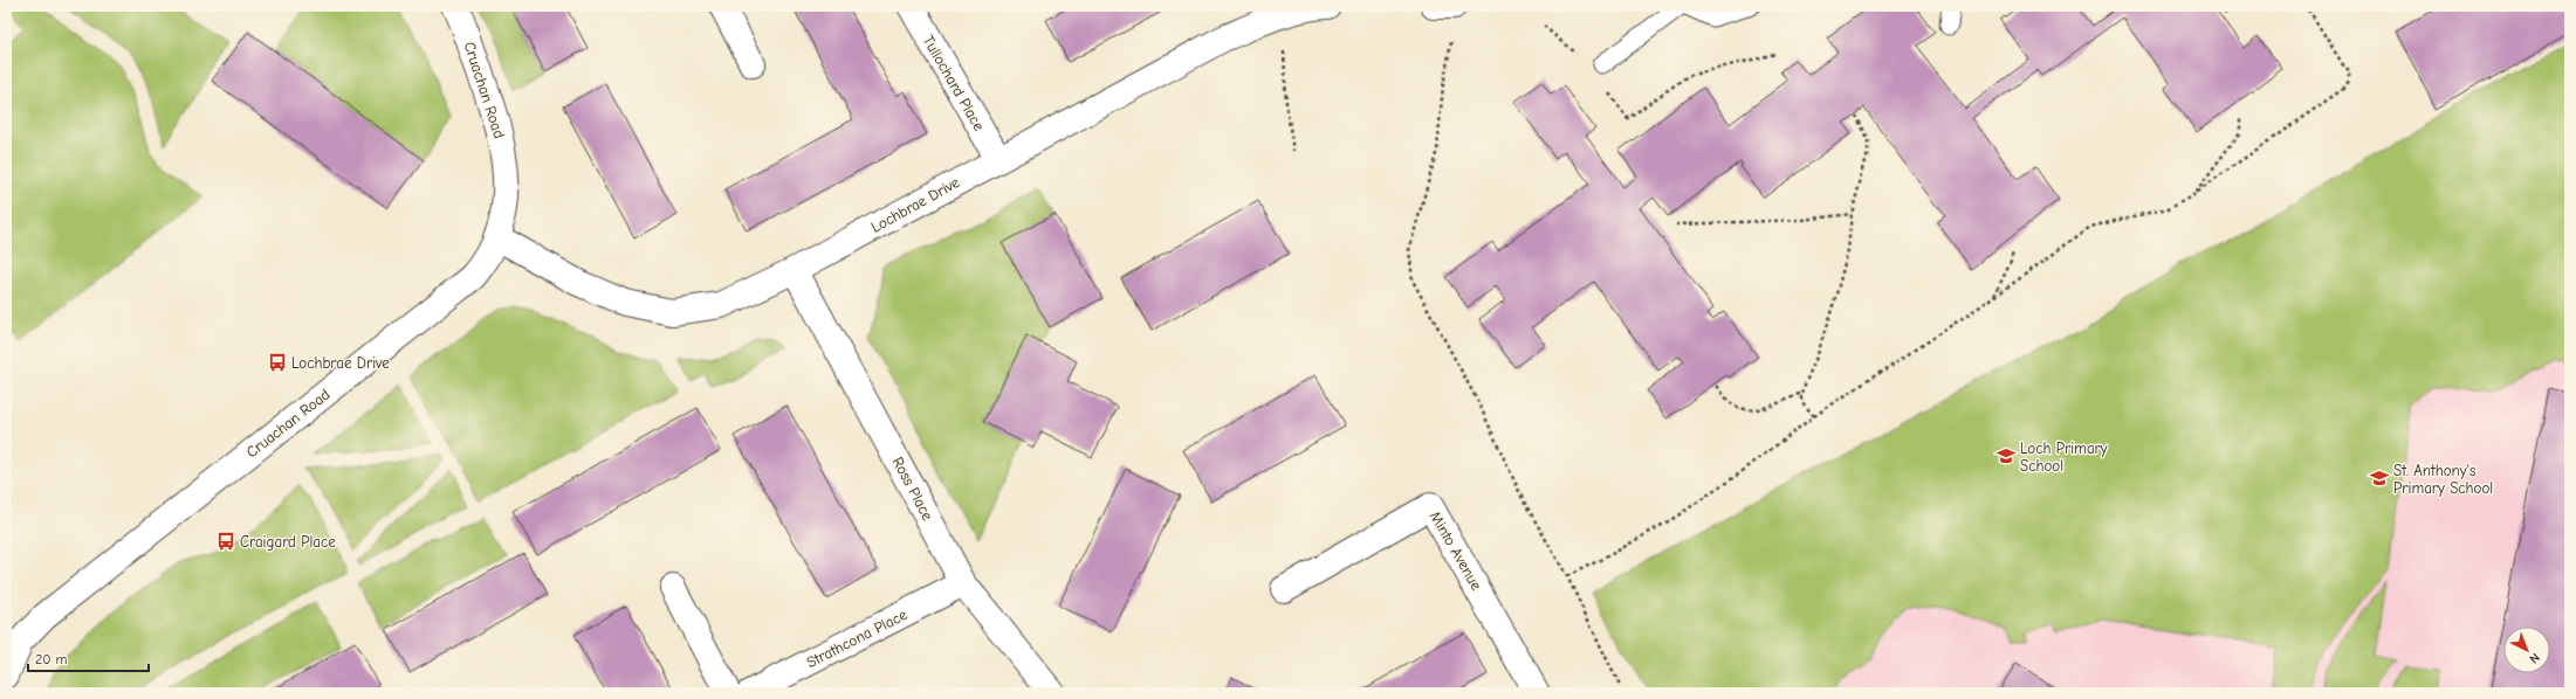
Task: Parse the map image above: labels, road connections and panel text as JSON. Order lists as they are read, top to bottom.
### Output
{
  "streets": {
    "street": [
      "Tullochard Place",
      "Cruachan Road",
      "Lochbrae Drive",
      "Ross Place",
      "Minto Avenue",
      "Strathcona Place"
    ]
  },
  "crossings": [
    ["Tullochard Place", "Lochbrae Drive"],
    ["Cruachan Road", "Lochbrae Drive"],
    ["Lochbrae Drive", "Ross Place"],
    ["Ross Place", "Strathcona Place"]
  ],
  "places": {
    "bus stop": ["Lochbrae Drive", "Craigard Place"],
    "school or university": ["Loch Primary School", "St. Anthony's Primary School"]
  },
  "scale_bar": "20 m",
  "north": "bottom right"
}
